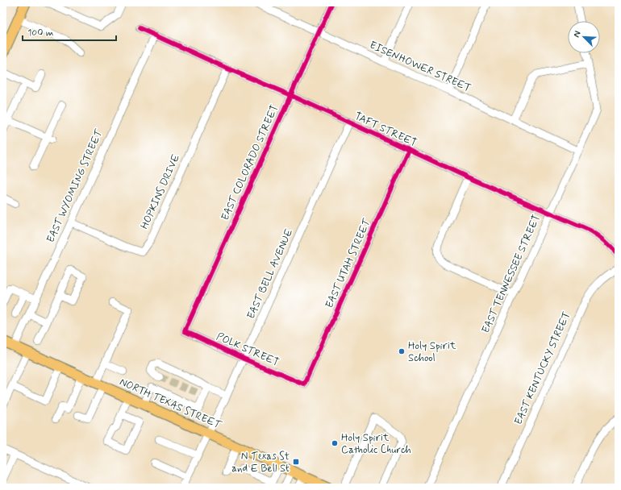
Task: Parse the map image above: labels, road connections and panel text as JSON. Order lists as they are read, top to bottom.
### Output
{
  "streets": {
    "main road": ["NORTH TEXAS STREET"],
    "street": [
      "EISENHOWER STREET",
      "TAFT STREET",
      "EAST COLORADO STREET",
      "EAST WYOMING STREET",
      "HOPKINS DRIVE",
      "EAST UTAH STREET",
      "EAST BELL AVENUE",
      "EAST TENNESSEE STREET",
      "POLK STREET",
      "EAST KENTUCKY STREET"
    ]
  },
  "crossings": [
    ["EISENHOWER STREET", "EAST COLORADO STREET"],
    ["EISENHOWER STREET", "EAST TENNESSEE STREET"],
    ["TAFT STREET", "EAST COLORADO STREET"],
    ["TAFT STREET", "EAST WYOMING STREET"],
    ["TAFT STREET", "HOPKINS DRIVE"],
    ["TAFT STREET", "EAST UTAH STREET"],
    ["TAFT STREET", "EAST BELL AVENUE"],
    ["TAFT STREET", "EAST TENNESSEE STREET"],
    ["EAST COLORADO STREET", "POLK STREET"],
    ["EAST WYOMING STREET", "HOPKINS DRIVE"],
    ["EAST WYOMING STREET", "NORTH TEXAS STREET"],
    ["EAST UTAH STREET", "POLK STREET"],
    ["EAST BELL AVENUE", "POLK STREET"],
    ["EAST BELL AVENUE", "NORTH TEXAS STREET"]
  ],
  "places": {
    "other": ["Holy Spirit School", "Holy Spirit Catholic Church"],
    "transit": ["N Texas St and E Bell St"]
  },
  "scale_bar": "100 m",
  "north": "top left"
}
